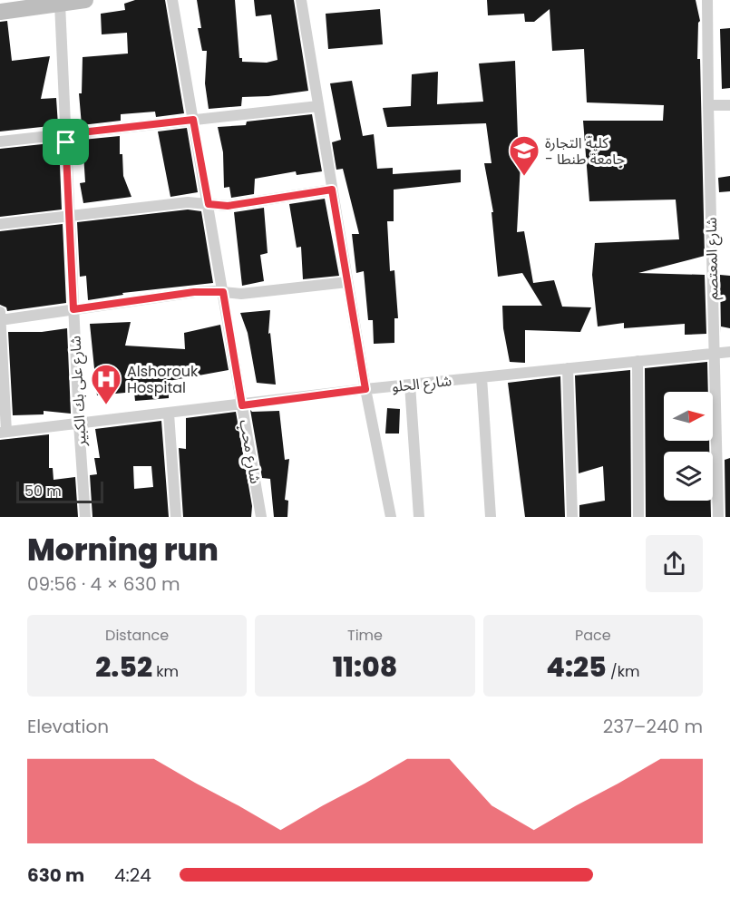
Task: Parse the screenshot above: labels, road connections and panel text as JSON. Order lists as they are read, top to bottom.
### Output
{
  "streets": {
    "street": [
      "شارع المعتصم",
      "شارع الحلو",
      "شارع على بك الكبير",
      "شارع محب"
    ]
  },
  "crossings": [
    ["شارع المعتصم", "شارع الحلو"],
    ["شارع الحلو", "شارع على بك الكبير"],
    ["شارع الحلو", "شارع محب"]
  ],
  "places": {
    "school or university": ["كلية التجارة - جامعة طنطا"],
    "hospital": ["Alshorouk Hospital"]
  },
  "scale_bar": "50 m",
  "north": "right",
  "page": {
    "scale": "50 m",
    "heading": ["Morning run", "09:56 · 4 × 630 m"],
    "stats": [
      ["Distance", "2.52 km"],
      ["Time", "11:08"],
      ["Pace", "4:25 /km"]
    ],
    "chart": ["Elevation", "237–240 m"],
    "list": [
      {
        "name": "630 m",
        "note": "4:24"
      }
    ]
  }
}
